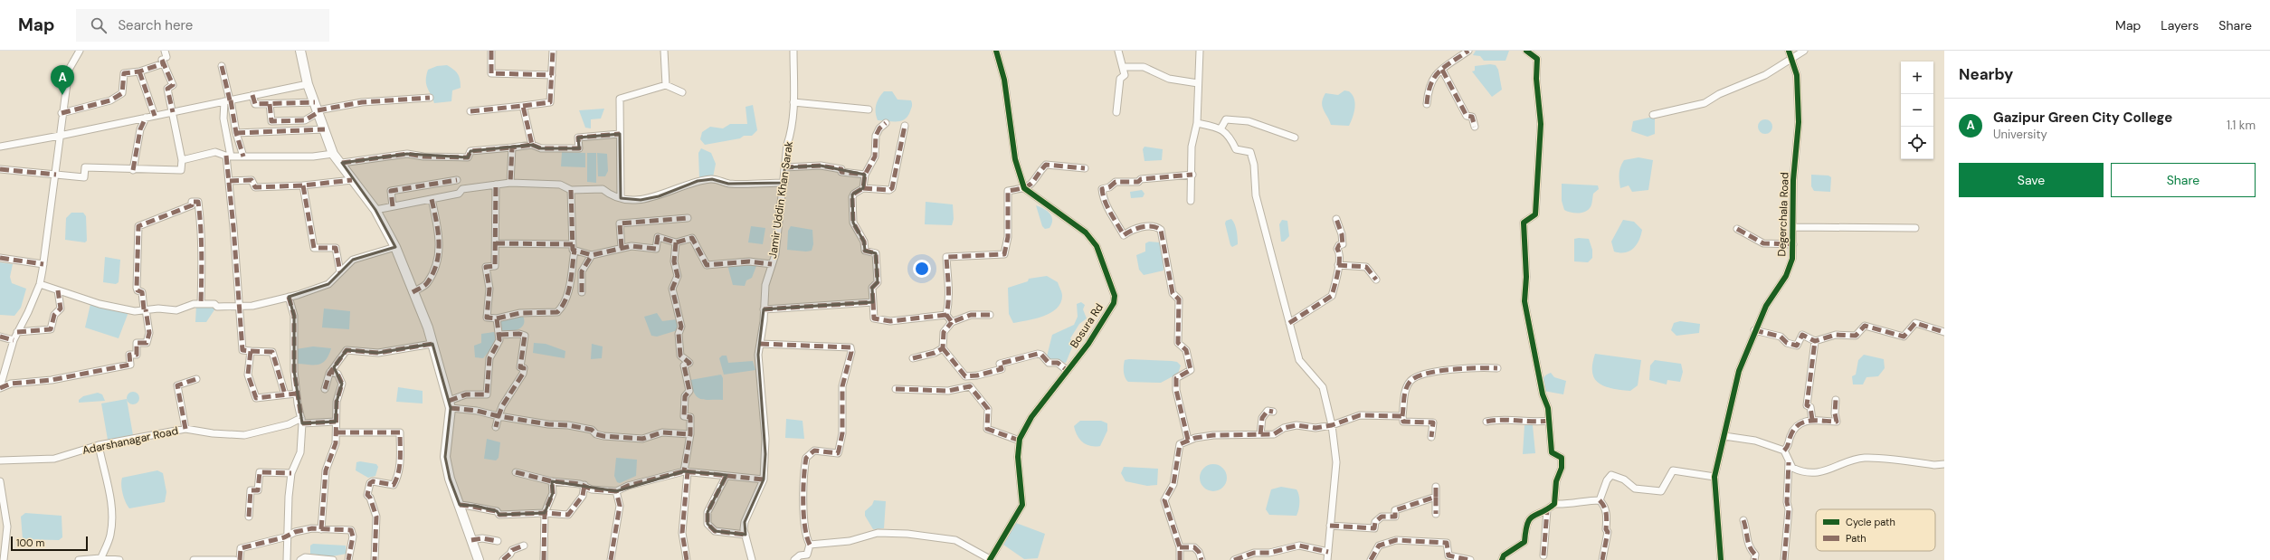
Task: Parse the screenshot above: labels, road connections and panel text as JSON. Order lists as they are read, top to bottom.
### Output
{
  "streets": {
    "street": [
      "Jamir Uddin Khan Sarak",
      "Degerchala Road",
      "Bosura Rd",
      "Adarshanagar Road"
    ]
  },
  "legend": ["Cycle path", "Path"],
  "scale_bar": "100 m",
  "page": {
    "header": "Map",
    "search": "Search here",
    "nav": ["Map", "Layers", "Share"],
    "heading": "Nearby",
    "map_buttons": ["+", "−"],
    "pins": "A",
    "list": [
      {
        "mark": "A",
        "name": "Gazipur Green City College",
        "note": "University",
        "value": "1.1 km"
      }
    ],
    "buttons": ["Save", "Share"],
    "scale": "100 m"
  }
}
